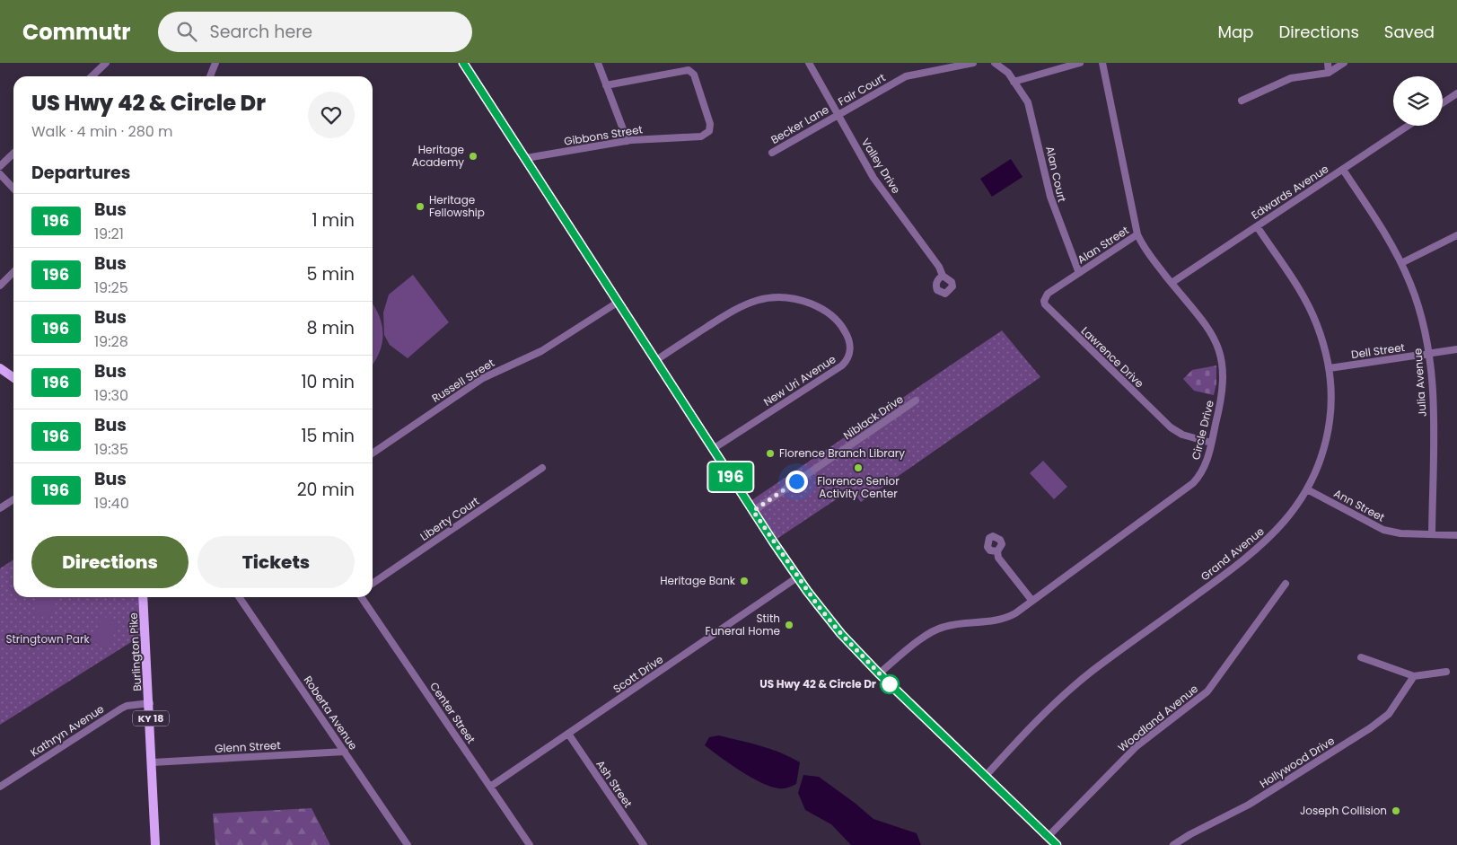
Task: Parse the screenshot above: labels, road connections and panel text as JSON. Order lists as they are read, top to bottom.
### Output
{
  "streets": {
    "main road": ["Burlington Pike", "KY 18"],
    "street": [
      "Fair Court",
      "Becker Lane",
      "Gibbons Street",
      "Valley Drive",
      "Alan Court",
      "Edwards Avenue",
      "Alan Street",
      "Dell Street",
      "Lawrence Drive",
      "Russell Street",
      "New Uri Avenue",
      "Julia Avenue",
      "Niblack Drive",
      "Circle Drive",
      "Ann Street",
      "Liberty Court",
      "Grand Avenue",
      "Scott Drive",
      "Roberta Avenue",
      "Center Street",
      "Woodland Avenue",
      "Kathryn Avenue",
      "Glenn Street",
      "Hollywood Drive",
      "Ash Street"
    ]
  },
  "crossings": [
    ["Fair Court", "Becker Lane"],
    ["Fair Court", "Valley Drive"],
    ["Becker Lane", "Valley Drive"],
    ["Alan Court", "Alan Street"],
    ["Alan Court", "Lawrence Drive"],
    ["Edwards Avenue", "Julia Avenue"],
    ["Edwards Avenue", "Circle Drive"],
    ["Edwards Avenue", "Grand Avenue"],
    ["Alan Street", "Lawrence Drive"],
    ["Alan Street", "Circle Drive"],
    ["Dell Street", "Julia Avenue"],
    ["Dell Street", "Grand Avenue"],
    ["Lawrence Drive", "Circle Drive"],
    ["Julia Avenue", "Ann Street"],
    ["Ann Street", "Grand Avenue"],
    ["Burlington Pike", "Kathryn Avenue"],
    ["Burlington Pike", "Glenn Street"],
    ["Scott Drive", "Center Street"],
    ["Scott Drive", "Ash Street"],
    ["Roberta Avenue", "Glenn Street"]
  ],
  "parks": ["Stringtown Park"],
  "places": [
    "Heritage Academy",
    "Heritage Fellowship",
    "Florence Branch Library",
    "Florence Senior Activity Center",
    "Heritage Bank",
    "Stith Funeral Home",
    "US Hwy 42 & Circle Dr",
    "Joseph Collision"
  ],
  "lines": ["bus line 196"],
  "page": {
    "header": "Commutr",
    "search": "Search here",
    "nav": ["Map", "Directions", "Saved"],
    "on_map": "196",
    "heading": [
      ["US Hwy 42 & Circle Dr", "Walk · 4 min · 280 m"],
      "Departures"
    ],
    "list": [
      {
        "mark": "196",
        "name": "Bus",
        "note": "19:21",
        "value": "1 min"
      },
      {
        "mark": "196",
        "name": "Bus",
        "note": "19:25",
        "value": "5 min"
      },
      {
        "mark": "196",
        "name": "Bus",
        "note": "19:28",
        "value": "8 min"
      },
      {
        "mark": "196",
        "name": "Bus",
        "note": "19:30",
        "value": "10 min"
      },
      {
        "mark": "196",
        "name": "Bus",
        "note": "19:35",
        "value": "15 min"
      },
      {
        "mark": "196",
        "name": "Bus",
        "note": "19:40",
        "value": "20 min"
      }
    ],
    "buttons": ["Directions", "Tickets"]
  }
}
